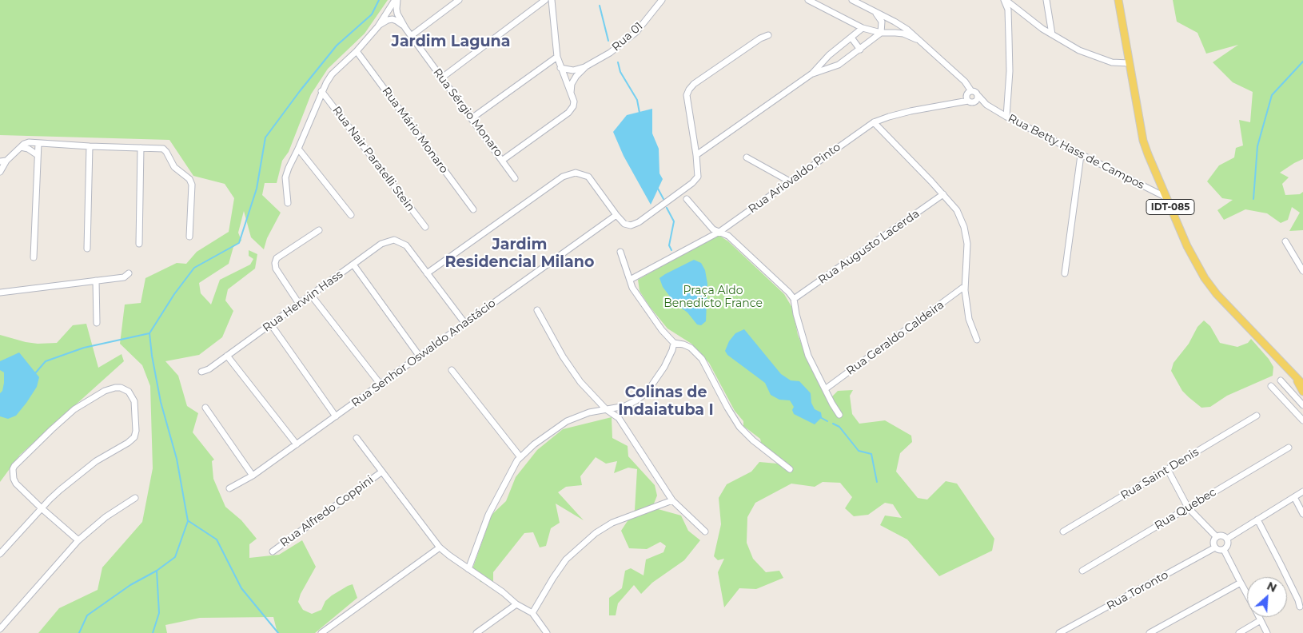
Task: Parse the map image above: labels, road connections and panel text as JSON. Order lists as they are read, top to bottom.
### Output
{
  "streets": {
    "main road": ["IDT-085"],
    "street": [
      "Rua 01",
      "Rua Sérgio Monaro",
      "Rua Mário Monaro",
      "Rua Betty Hass de Campos",
      "Rua Nair Paratelli Stein",
      "Rua Ariovaldo Pinto",
      "Rua Augusto Lacerda",
      "Rua Herwin Hass",
      "Rua Geraldo Caldeira",
      "Rua Senhor Oswaldo Anastácio",
      "Rua Saint Denis",
      "Rua Quebec",
      "Rua Alfredo Coppini",
      "Rua Toronto"
    ]
  },
  "crossings": [
    ["Rua Betty Hass de Campos", "Rua Ariovaldo Pinto"],
    ["Rua Betty Hass de Campos", "IDT-085"]
  ],
  "districts": ["Jardim Laguna", "Jardim Residencial Milano", "Colinas de Indaiatuba I"],
  "parks": ["Praça Aldo Benedicto France"],
  "north": "top right"
}
